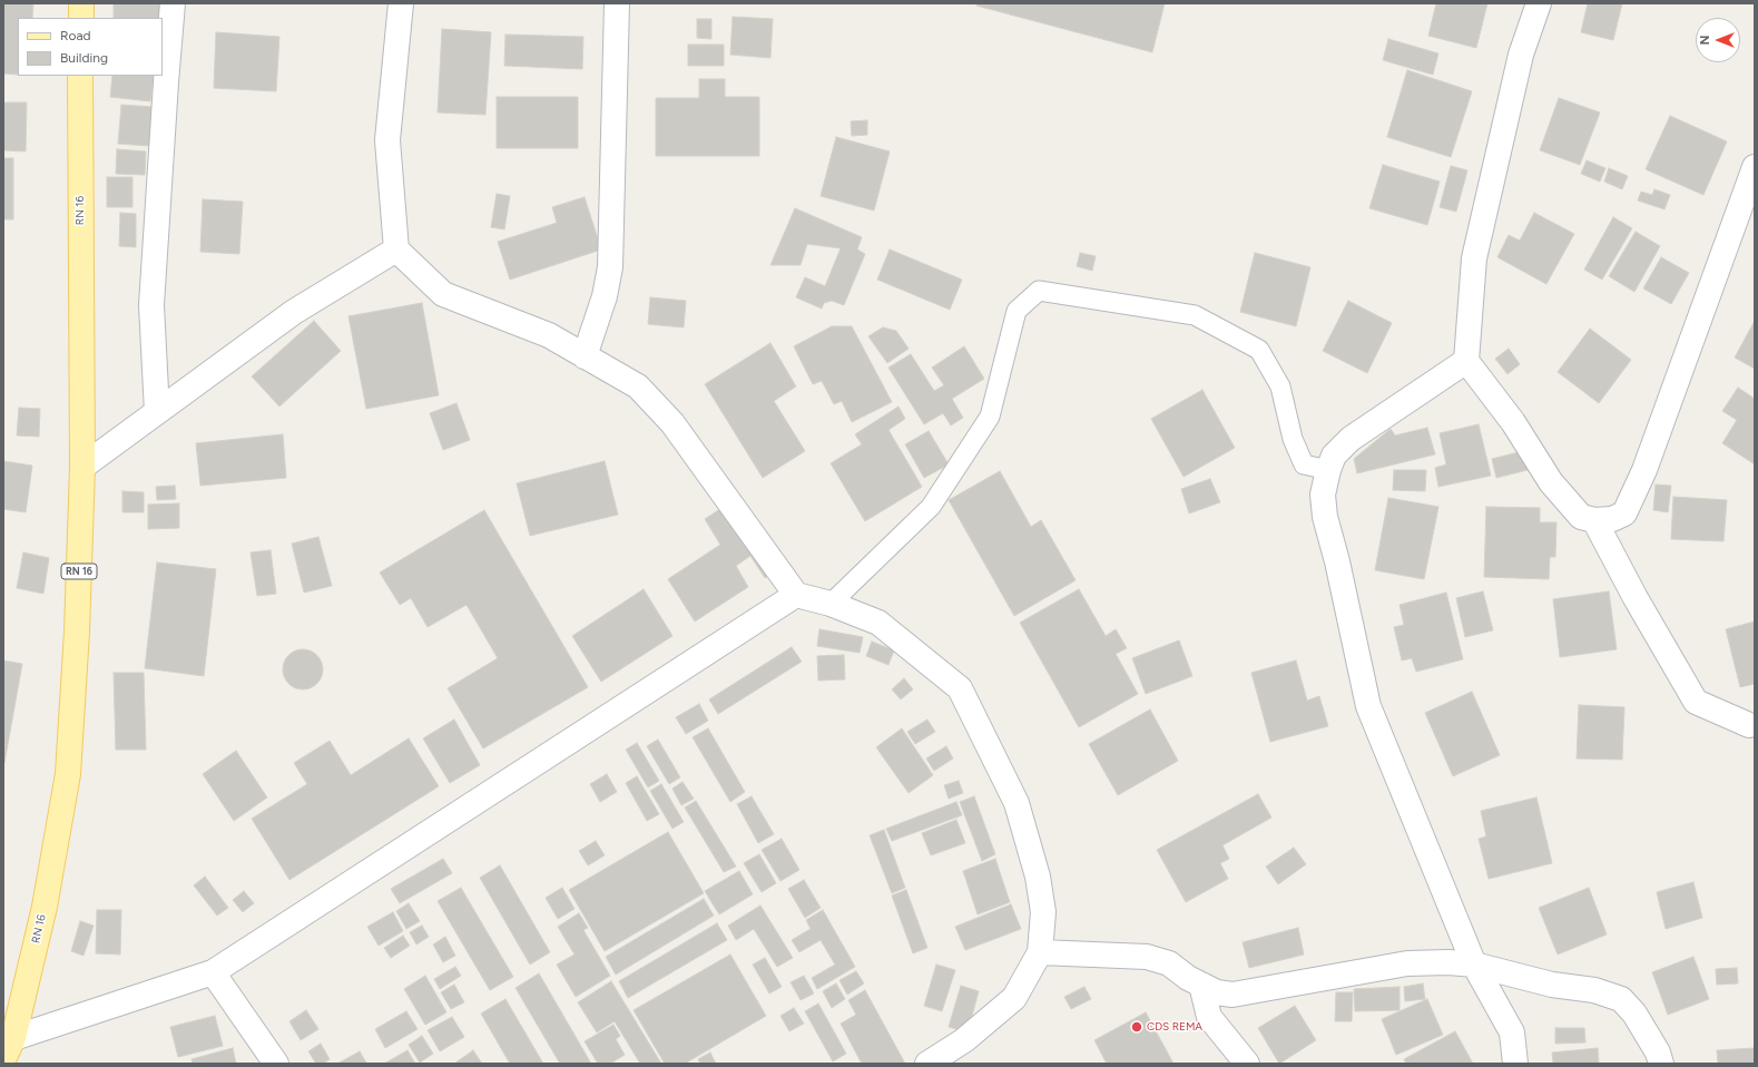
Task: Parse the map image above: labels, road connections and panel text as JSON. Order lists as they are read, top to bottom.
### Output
{
  "streets": {
    "main road": ["RN 16"]
  },
  "places": ["CDS REMA"],
  "legend": ["Road", "Building"],
  "north": "left"
}
